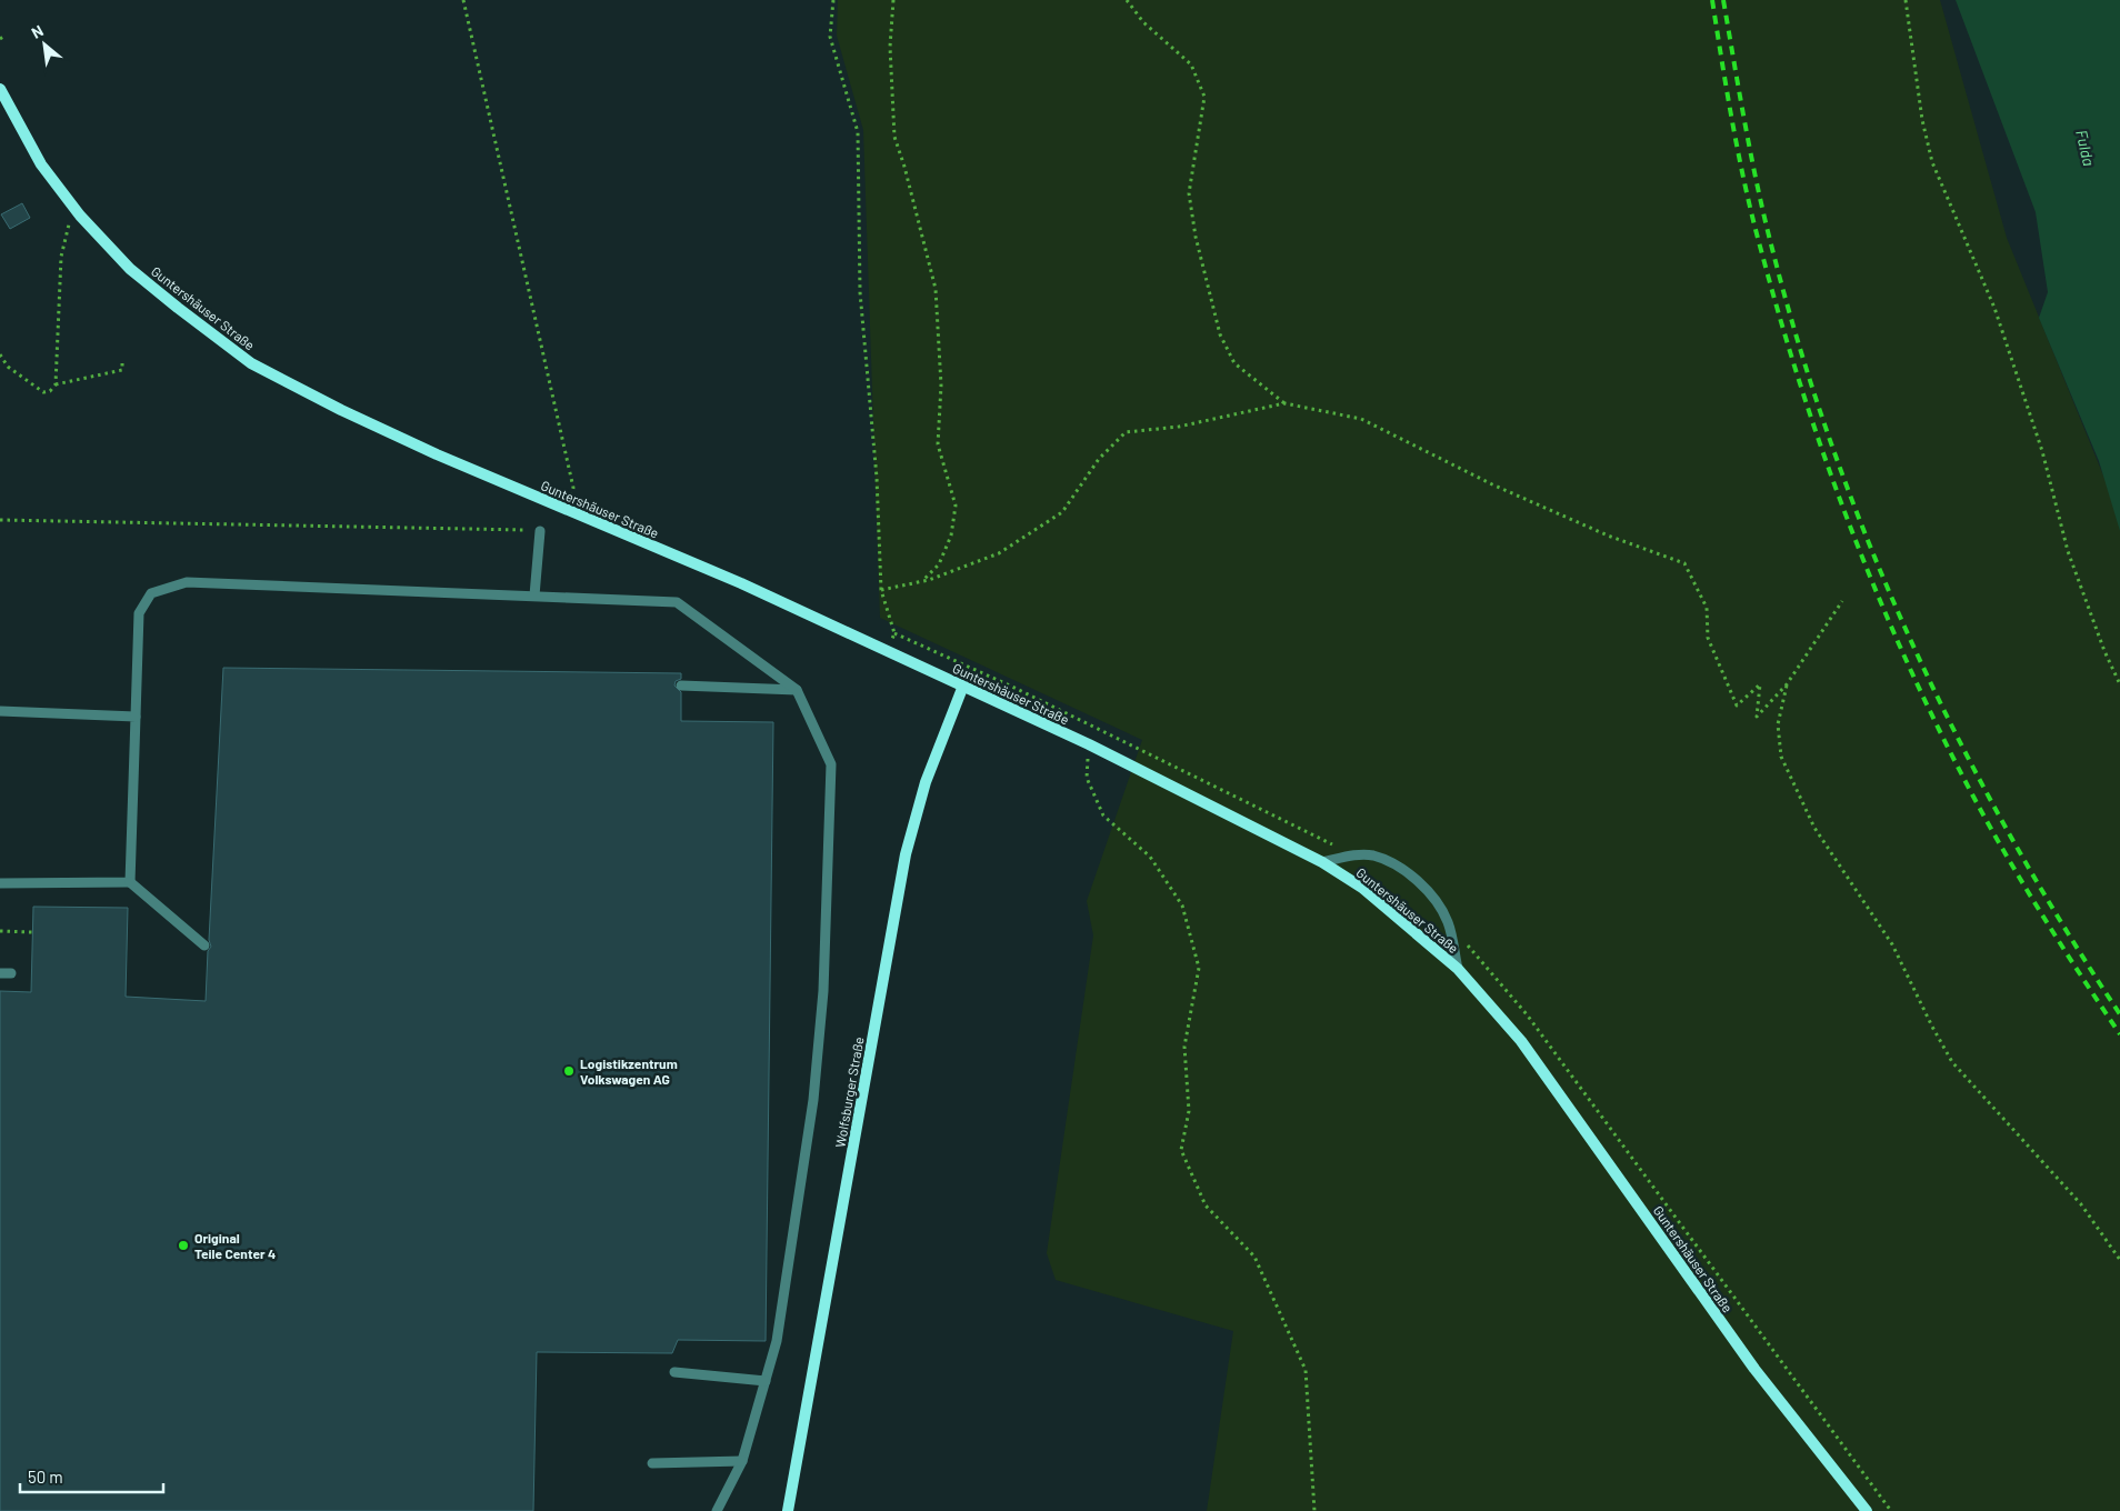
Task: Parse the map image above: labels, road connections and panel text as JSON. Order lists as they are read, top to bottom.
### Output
{
  "streets": {
    "street": ["Guntershäuser Straße", "Wolfsburger Straße"]
  },
  "crossings": [
    ["Guntershäuser Straße", "Wolfsburger Straße"]
  ],
  "water": ["Fulda"],
  "places": ["Logistikzentrum Volkswagen AG", "Original Teile Center 4"],
  "scale_bar": "50 m",
  "north": "top left"
}
